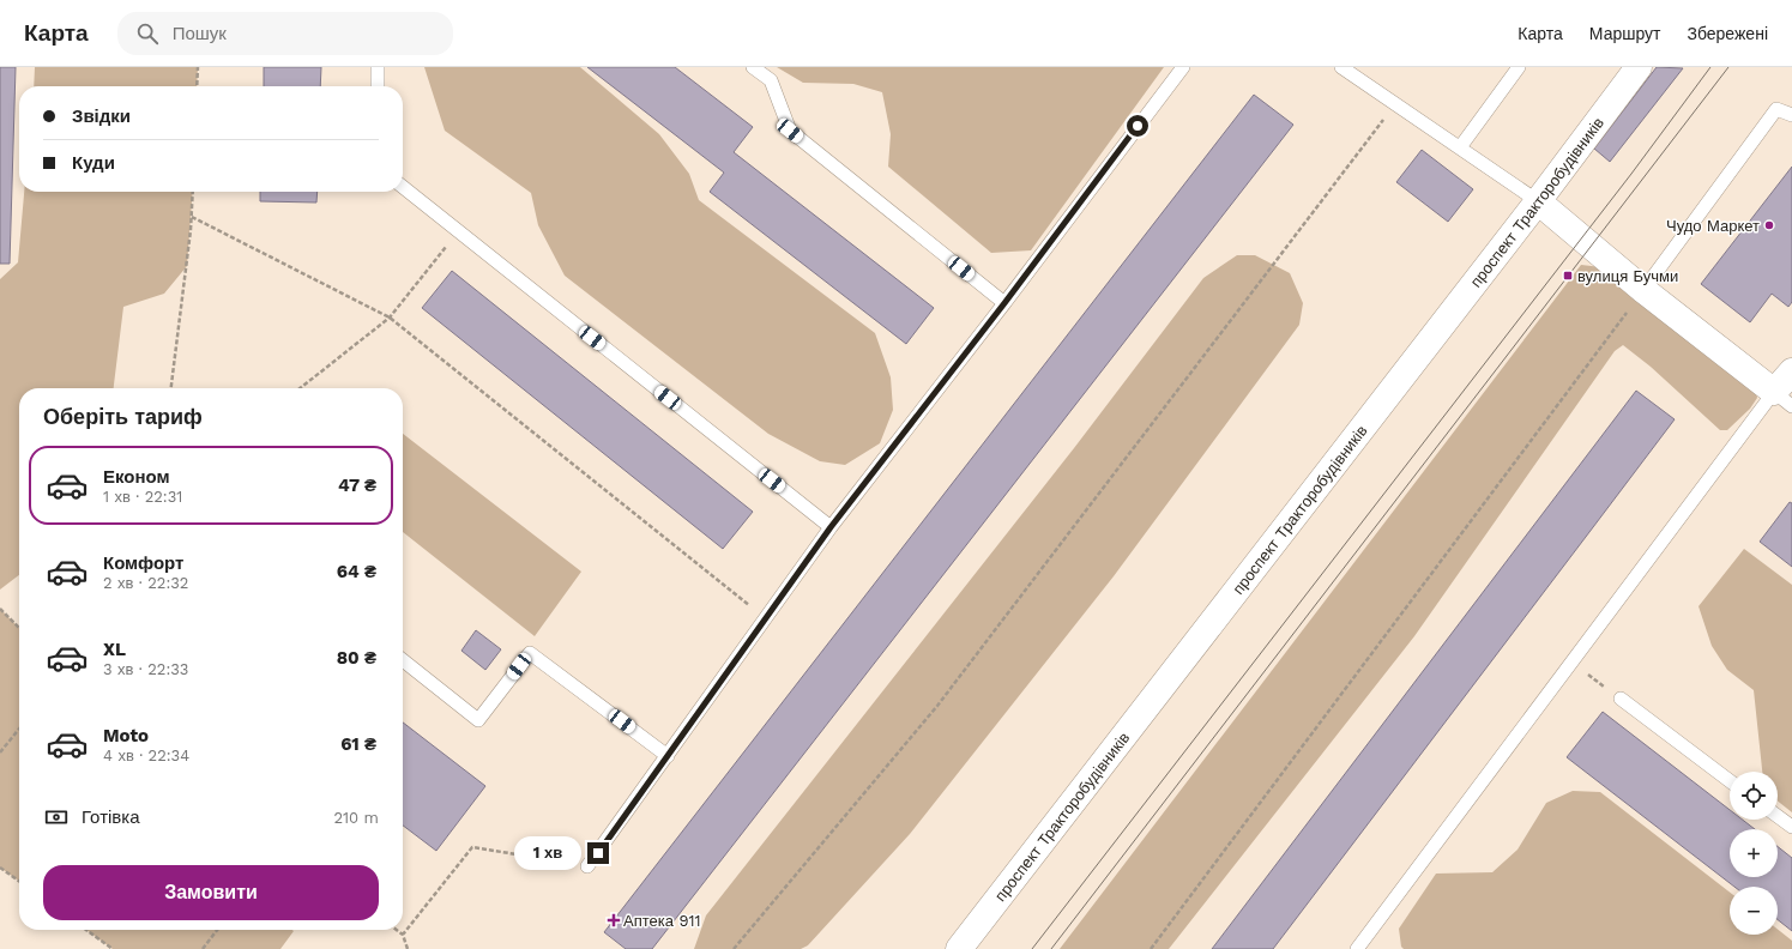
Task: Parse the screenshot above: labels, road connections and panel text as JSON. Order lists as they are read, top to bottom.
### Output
{
  "streets": {
    "street": ["проспект Тракторобудівників"]
  },
  "places": {
    "other": ["Чудо Маркет"],
    "transit": ["вулиця Бучми"],
    "health": ["Аптека 911"]
  },
  "page": {
    "header": "Карта",
    "search": "Пошук",
    "nav": ["Карта", "Маршрут", "Збережені"],
    "banner": ["Звідки", "Куди"],
    "heading": "Оберіть тариф",
    "list": [
      {
        "name": "Економ",
        "note": "1 хв · 22:31",
        "value": "47 ₴"
      },
      {
        "name": "Комфорт",
        "note": "2 хв · 22:32",
        "value": "64 ₴"
      },
      {
        "name": "XL",
        "note": "3 хв · 22:33",
        "value": "80 ₴"
      },
      {
        "name": "Moto",
        "note": "4 хв · 22:34",
        "value": "61 ₴"
      }
    ],
    "map_buttons": ["+", "−"],
    "pay": ["Готівка", "210 m"],
    "bubble": "1 хв",
    "buttons": "Замовити"
  }
}
